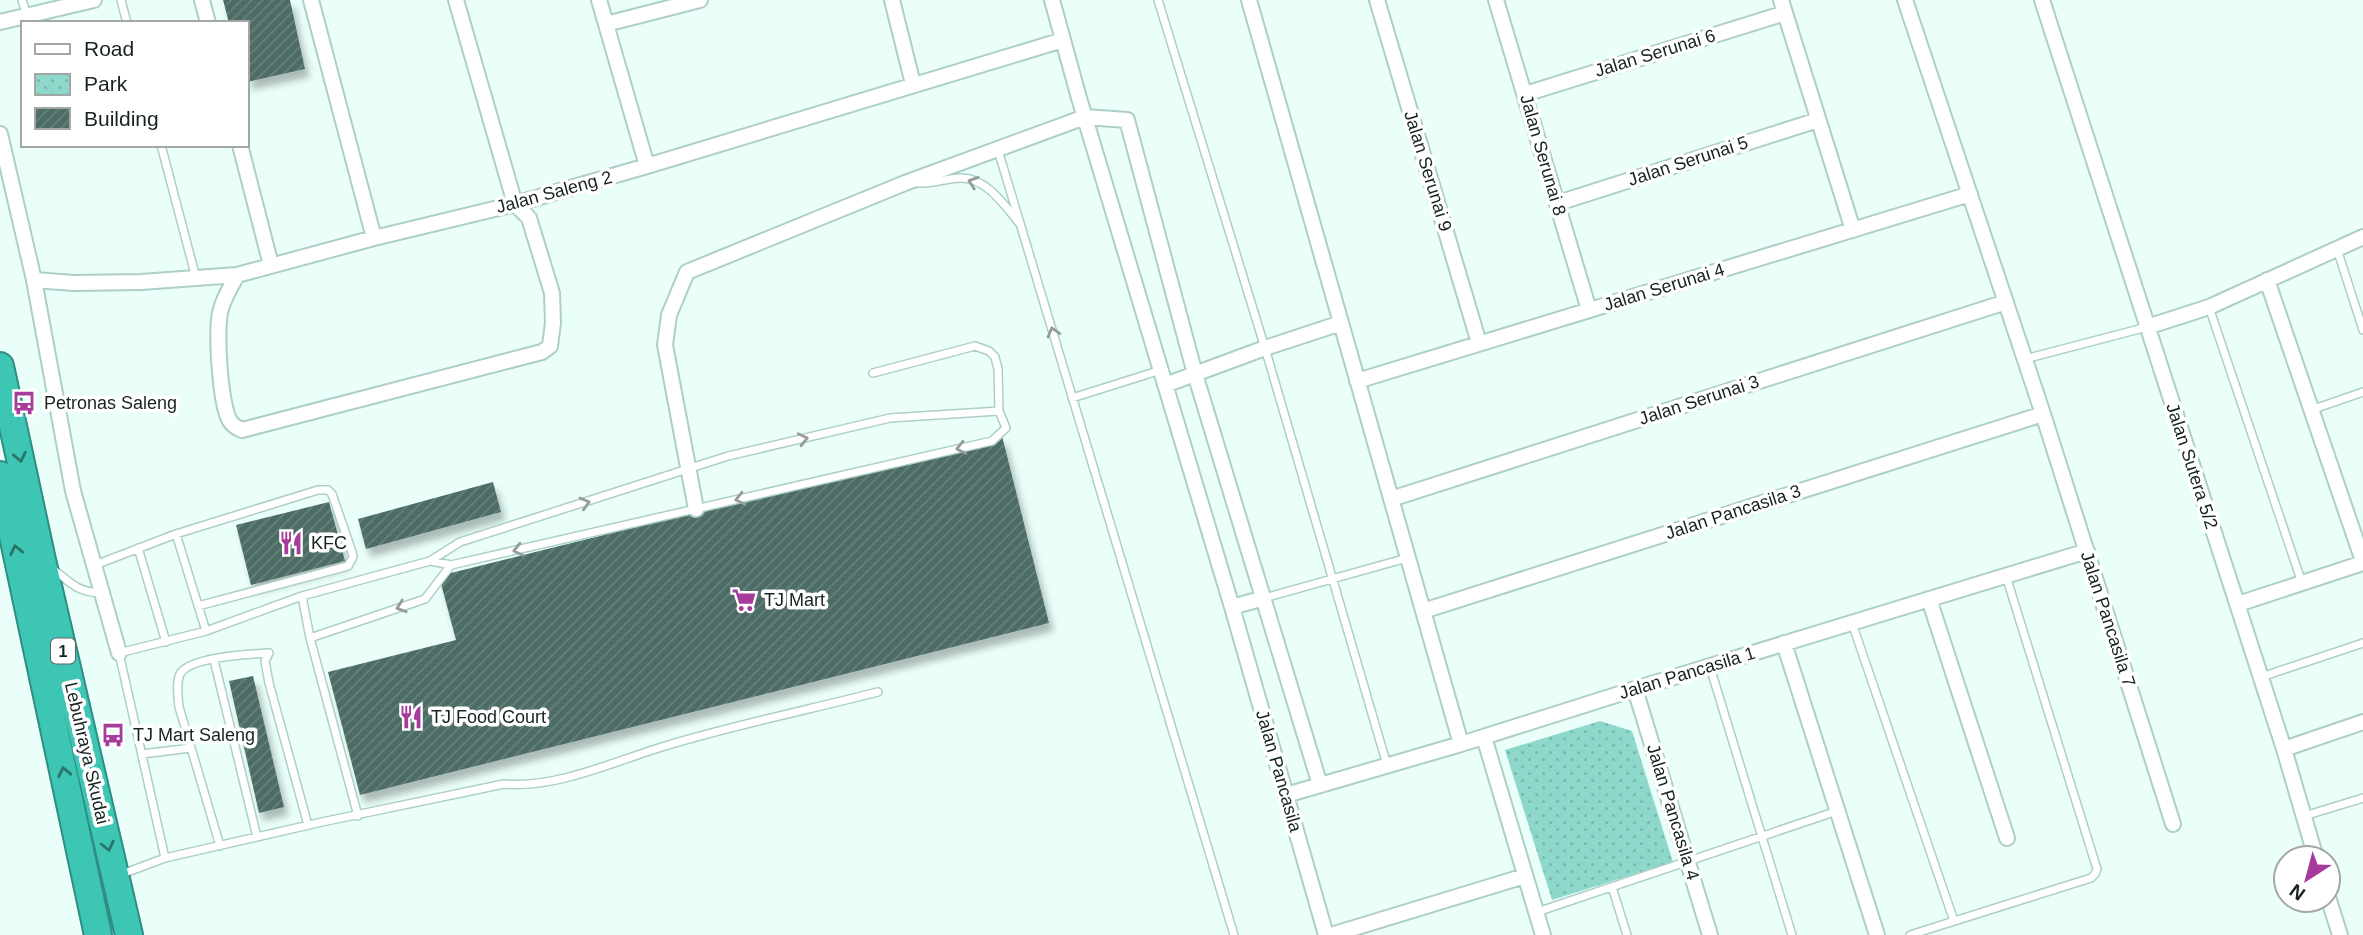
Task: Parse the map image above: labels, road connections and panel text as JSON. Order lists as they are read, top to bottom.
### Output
{
  "streets": {
    "highway": ["1", "Lebuhraya Skudai"],
    "street": [
      "Jalan Serunai 6",
      "Jalan Serunai 8",
      "Jalan Serunai 5",
      "Jalan Serunai 9",
      "Jalan Saleng 2",
      "Jalan Serunai 4",
      "Jalan Serunai 3",
      "Jalan Sutera 5/2",
      "Jalan Pancasila 3",
      "Jalan Pancasila 7",
      "Jalan Pancasila 1",
      "Jalan Pancasila",
      "Jalan Pancasila 4"
    ]
  },
  "crossings": [
    ["Jalan Serunai 6", "Jalan Serunai 8"],
    ["Jalan Serunai 8", "Jalan Serunai 5"],
    ["Jalan Serunai 8", "Jalan Serunai 4"],
    ["Jalan Serunai 9", "Jalan Serunai 4"],
    ["Jalan Saleng 2", "Jalan Pancasila"],
    ["Jalan Serunai 4", "Jalan Pancasila 7"],
    ["Jalan Serunai 3", "Jalan Pancasila 7"],
    ["Jalan Pancasila 3", "Jalan Pancasila 7"],
    ["Jalan Pancasila 7", "Jalan Pancasila 1"],
    ["Jalan Pancasila 1", "Jalan Pancasila"],
    ["Jalan Pancasila 1", "Jalan Pancasila 4"]
  ],
  "places": {
    "bus stop": ["Petronas Saleng", "TJ Mart Saleng"],
    "restaurant": ["KFC", "TJ Food Court"],
    "supermarket": ["TJ Mart"]
  },
  "legend": ["Road", "Park", "Building"],
  "north": "bottom left"
}
